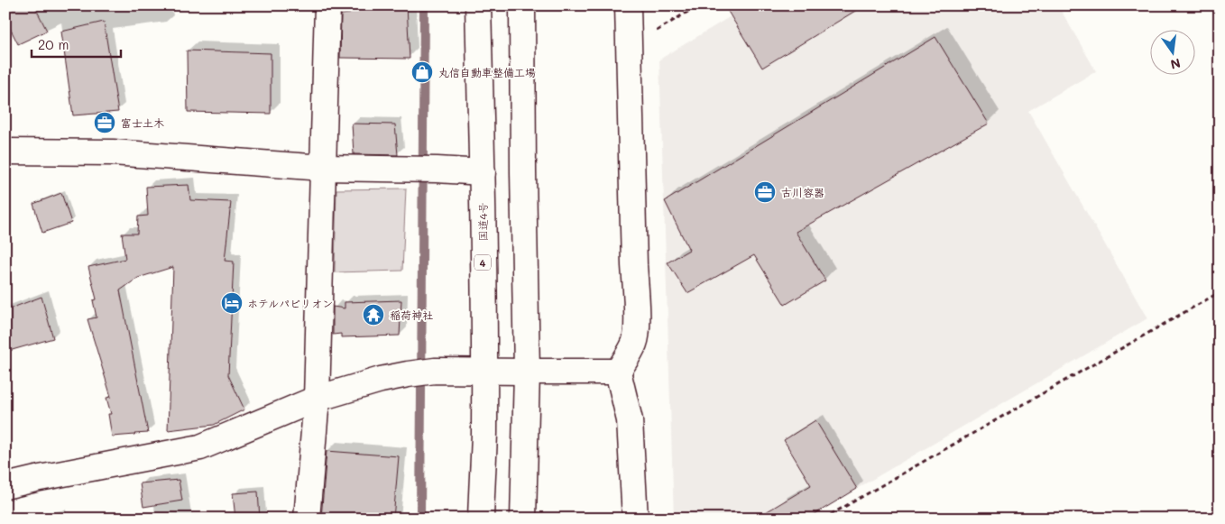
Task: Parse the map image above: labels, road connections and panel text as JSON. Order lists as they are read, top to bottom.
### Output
{
  "streets": {
    "main road": ["国道4号", "4"]
  },
  "places": {
    "shop": ["丸信自動車整備工場"],
    "office": ["富士土木", "古川容器"],
    "hotel": ["ホテルパビリオン"],
    "temple": ["稲荷神社"]
  },
  "scale_bar": "20 m",
  "north": "bottom"
}
